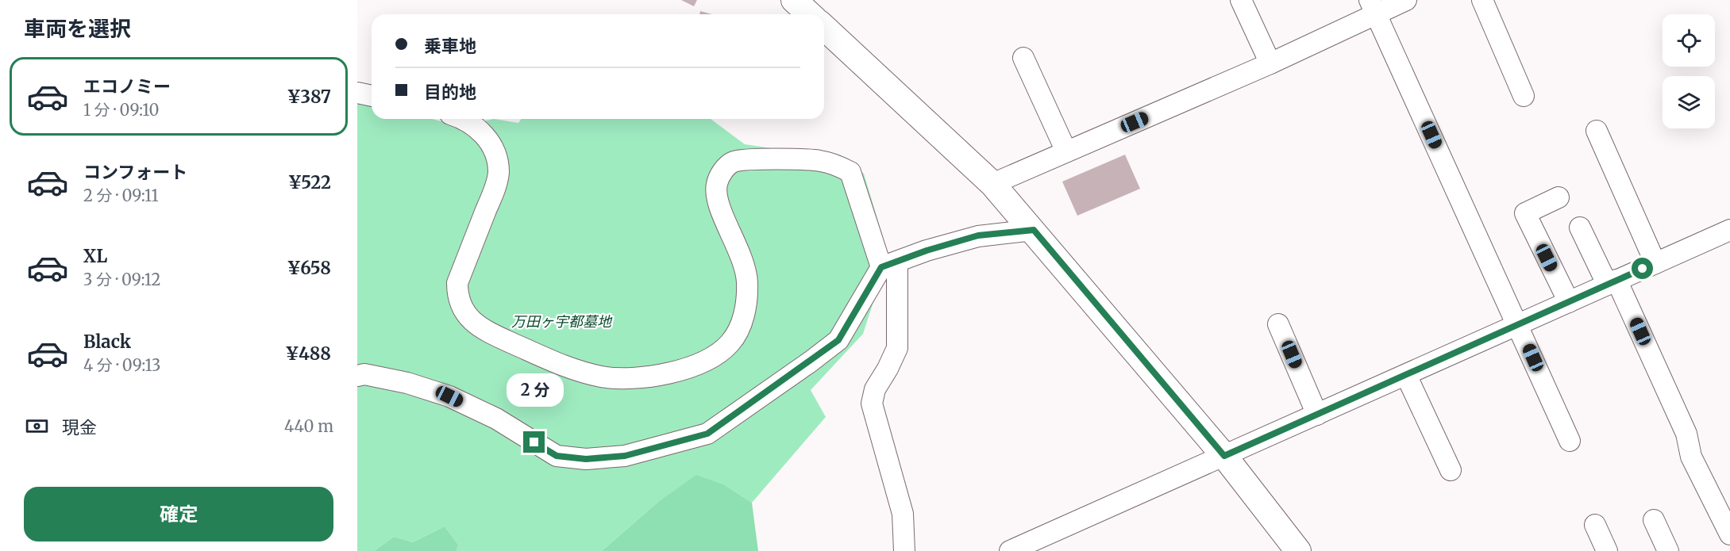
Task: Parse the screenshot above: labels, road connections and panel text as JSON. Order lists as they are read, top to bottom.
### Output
{
  "parks": ["万田ヶ宇都墓地"],
  "page": {
    "heading": "車両を選択",
    "banner": ["乗車地", "目的地"],
    "list": [
      {
        "name": "エコノミー",
        "note": "1 分 · 09:10",
        "value": "¥387"
      },
      {
        "name": "コンフォート",
        "note": "2 分 · 09:11",
        "value": "¥522"
      },
      {
        "name": "XL",
        "note": "3 分 · 09:12",
        "value": "¥658"
      },
      {
        "name": "Black",
        "note": "4 分 · 09:13",
        "value": "¥488"
      }
    ],
    "bubble": "2 分",
    "pay": ["現金", "440 m"],
    "buttons": "確定"
  }
}
